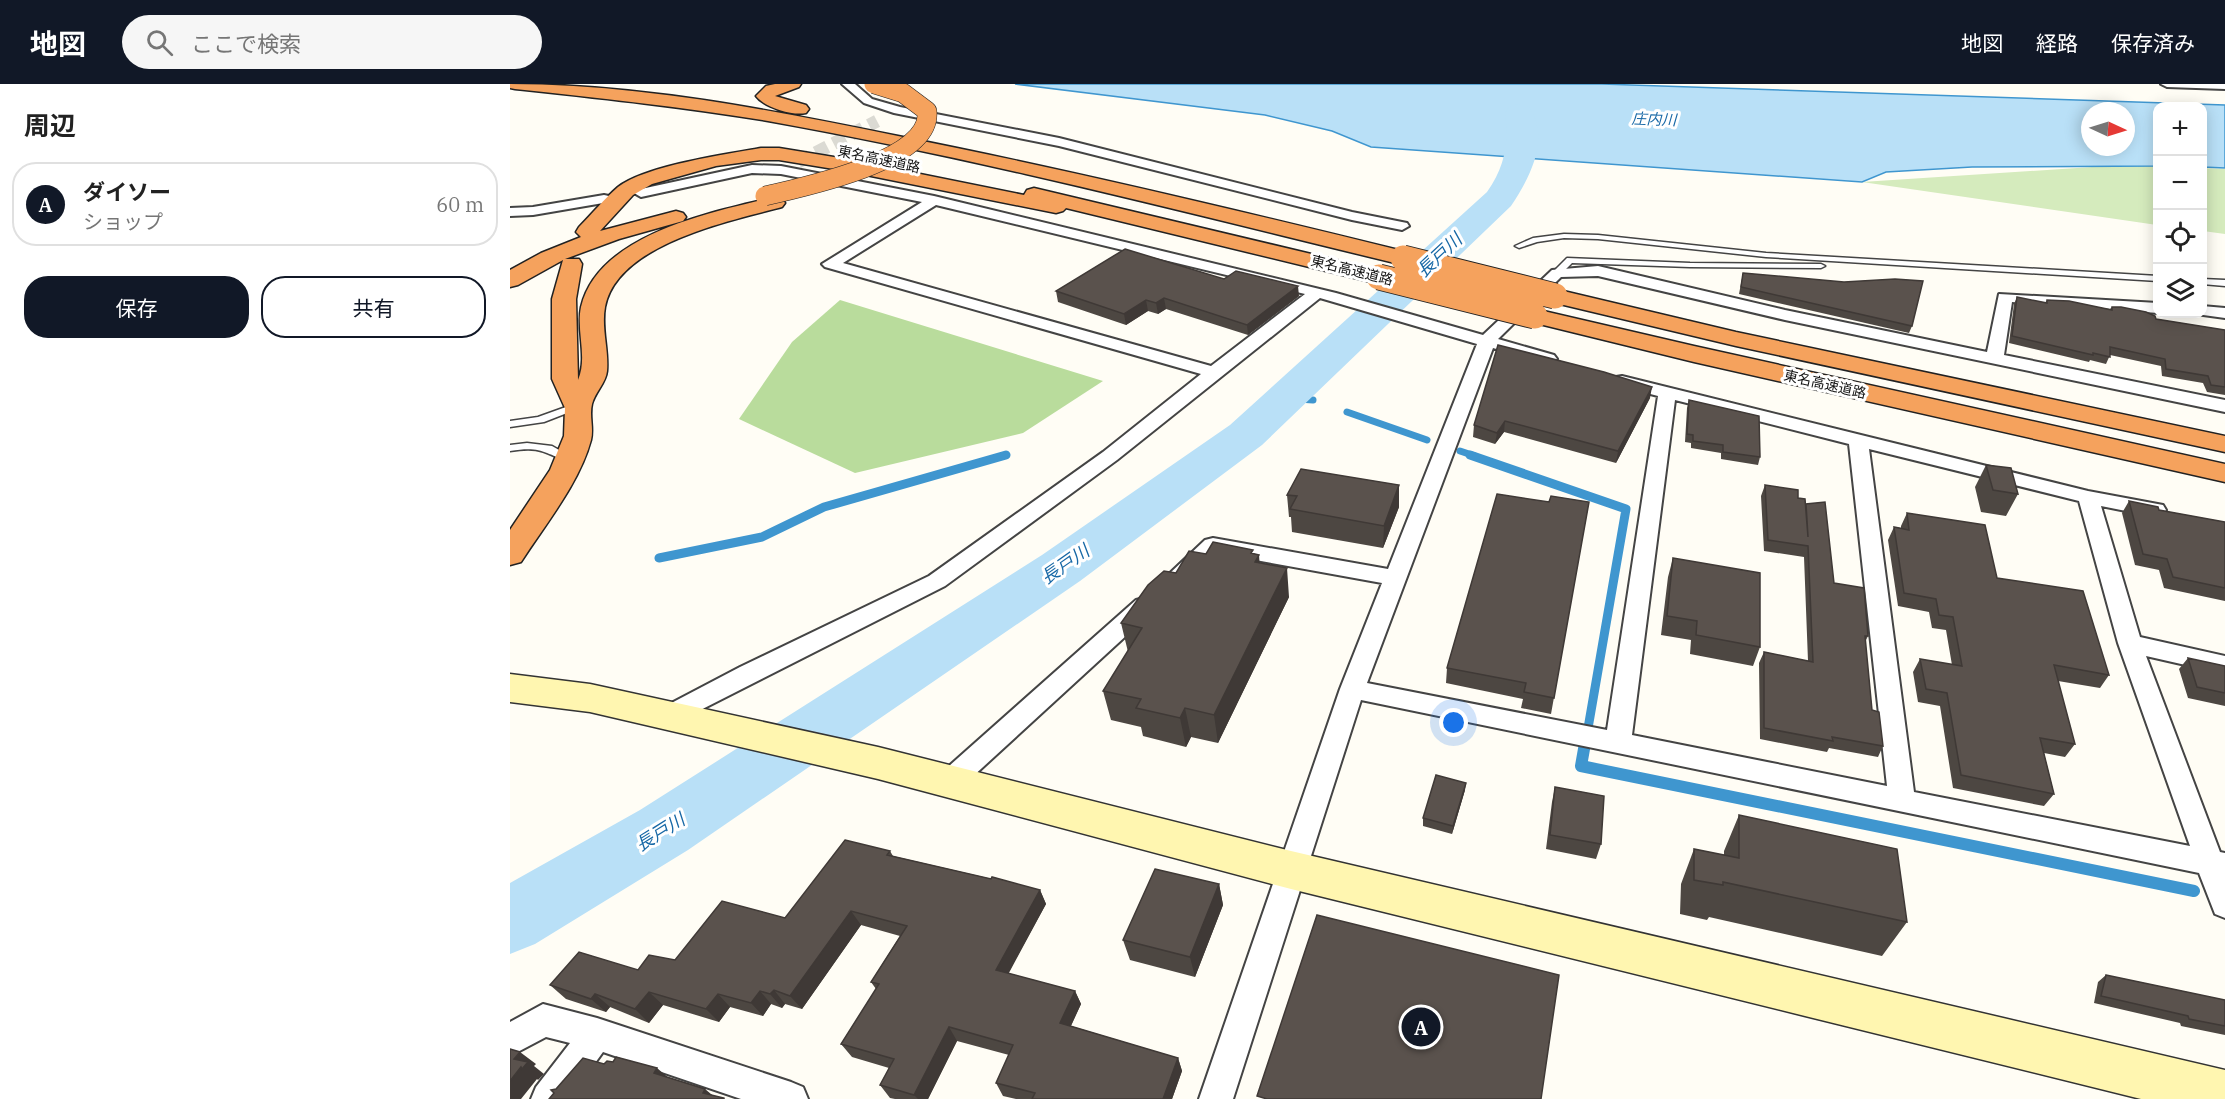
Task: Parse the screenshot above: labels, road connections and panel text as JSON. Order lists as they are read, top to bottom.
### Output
{
  "streets": {
    "highway": ["東名高速道路"]
  },
  "water": ["庄内川", "長戸川"],
  "north": "right",
  "page": {
    "header": "地図",
    "search": "ここで検索",
    "nav": ["地図", "経路", "保存済み"],
    "heading": "周辺",
    "map_buttons": ["+", "−"],
    "list": [
      {
        "mark": "A",
        "name": "ダイソー",
        "note": "ショップ",
        "value": "60 m"
      }
    ],
    "buttons": ["保存", "共有"],
    "pins": "A"
  }
}
